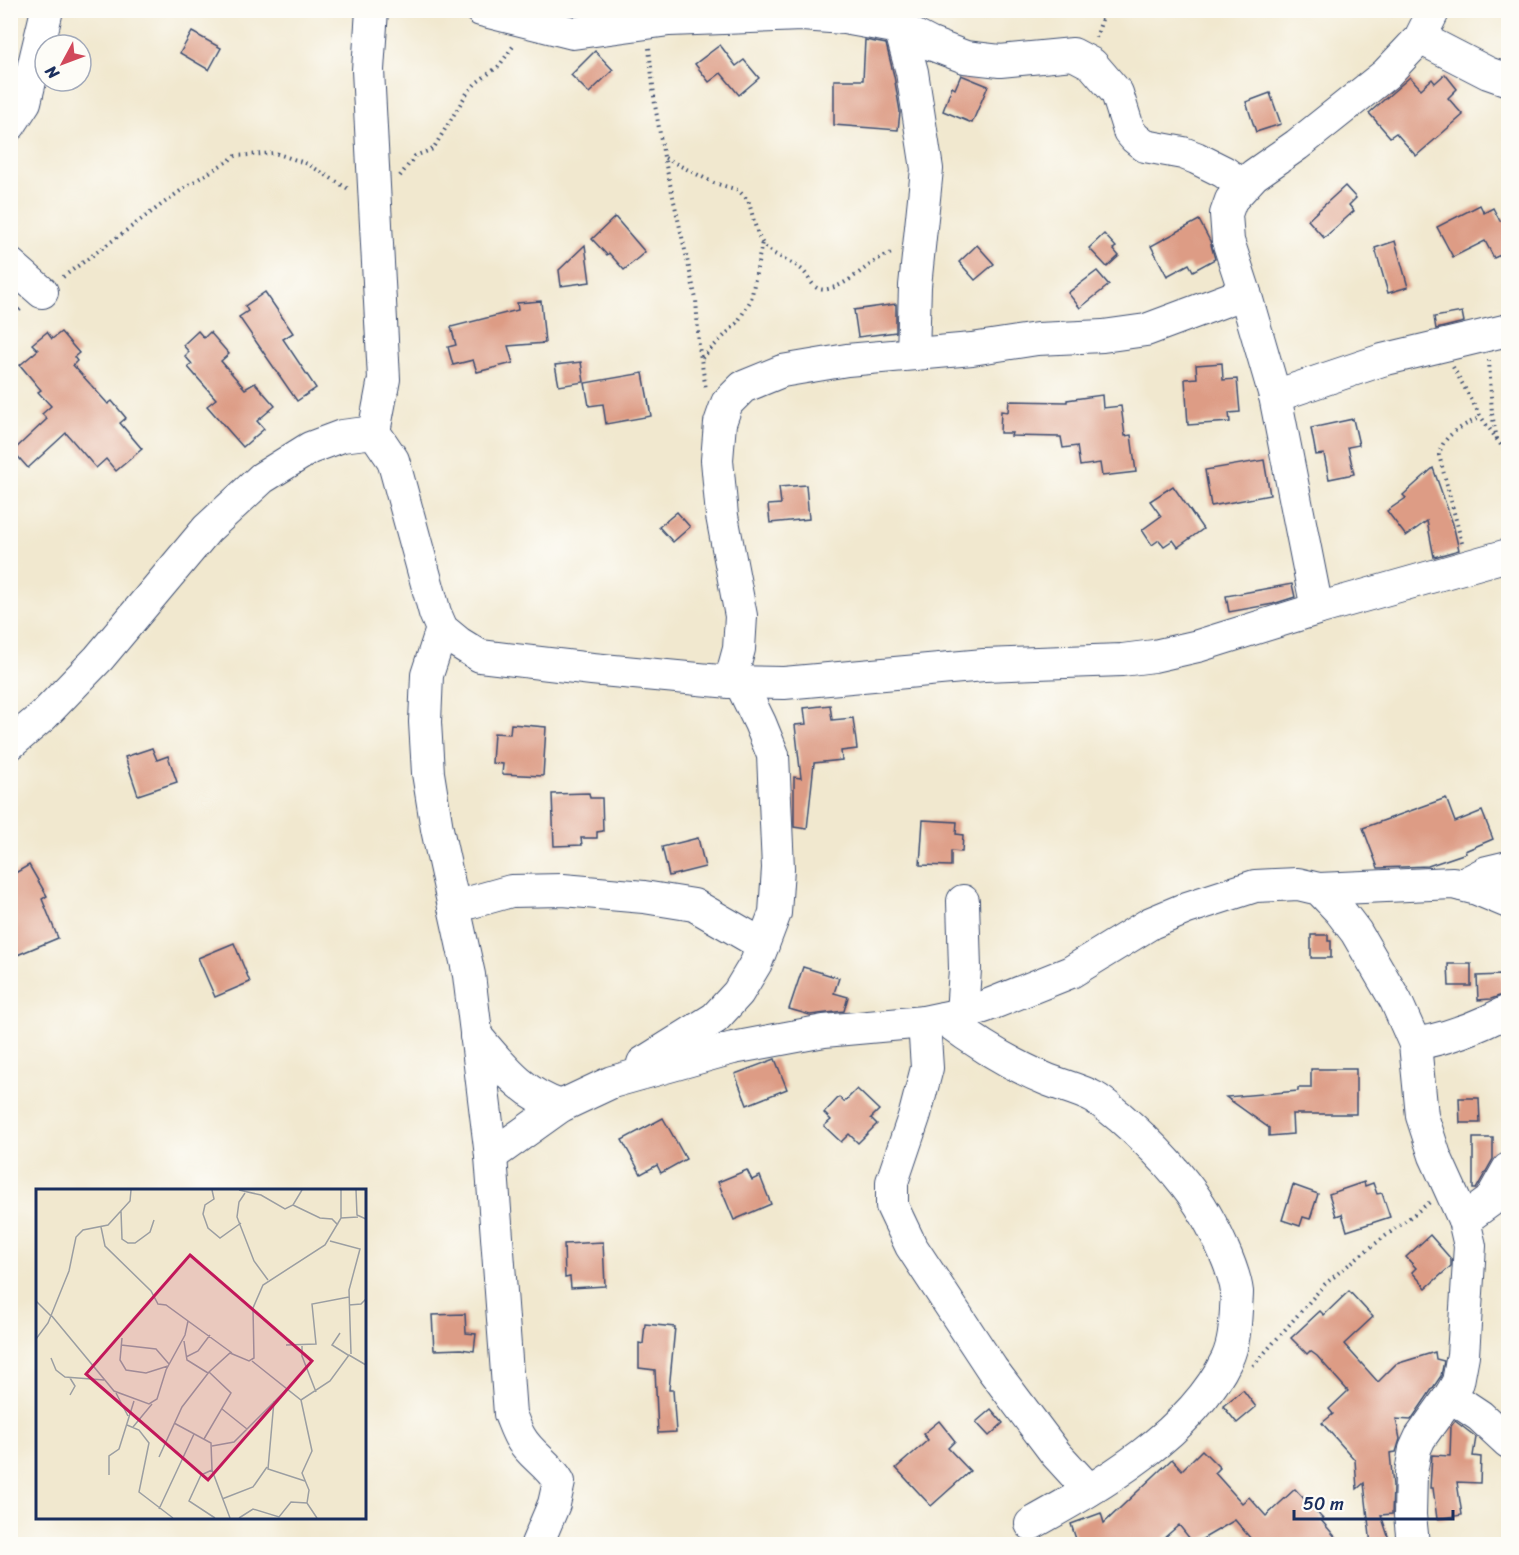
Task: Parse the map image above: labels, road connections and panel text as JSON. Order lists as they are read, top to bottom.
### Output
{
  "scale_bar": "50 m",
  "north": "bottom left"
}
